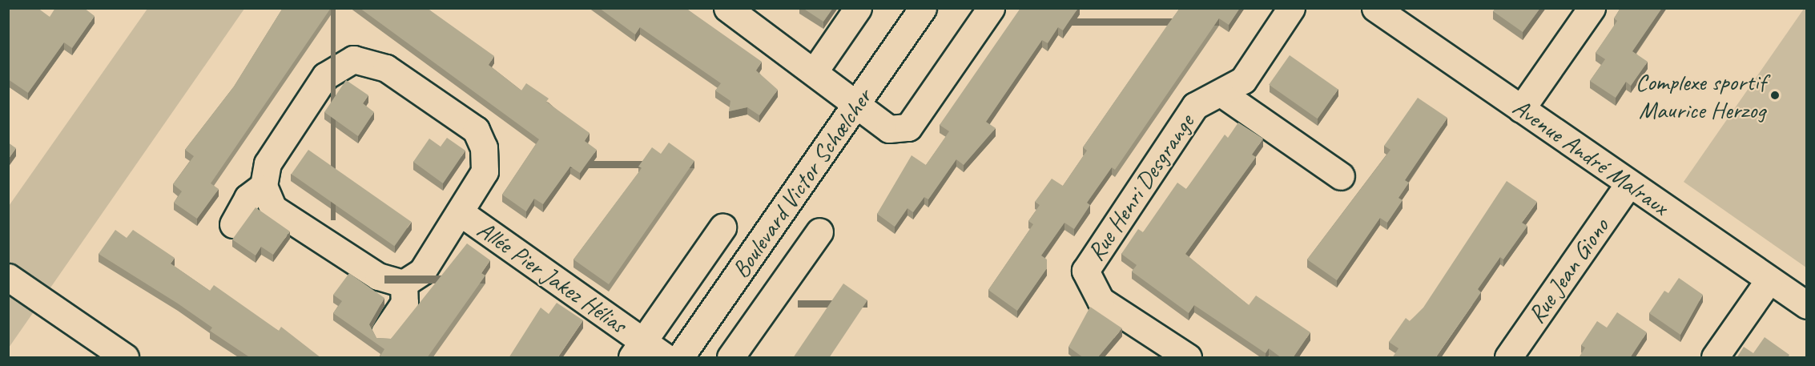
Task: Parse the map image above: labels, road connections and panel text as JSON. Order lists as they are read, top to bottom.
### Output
{
  "streets": {
    "street": [
      "Avenue André Malraux",
      "Boulevard Victor Schœlcher",
      "Rue Henri Desgrange",
      "Rue Jean Giono",
      "Allée Pier Jakez Hélias"
    ]
  },
  "crossings": [
    ["Avenue André Malraux", "Rue Jean Giono"]
  ],
  "places": ["Complexe sportif Maurice Herzog"]
}
